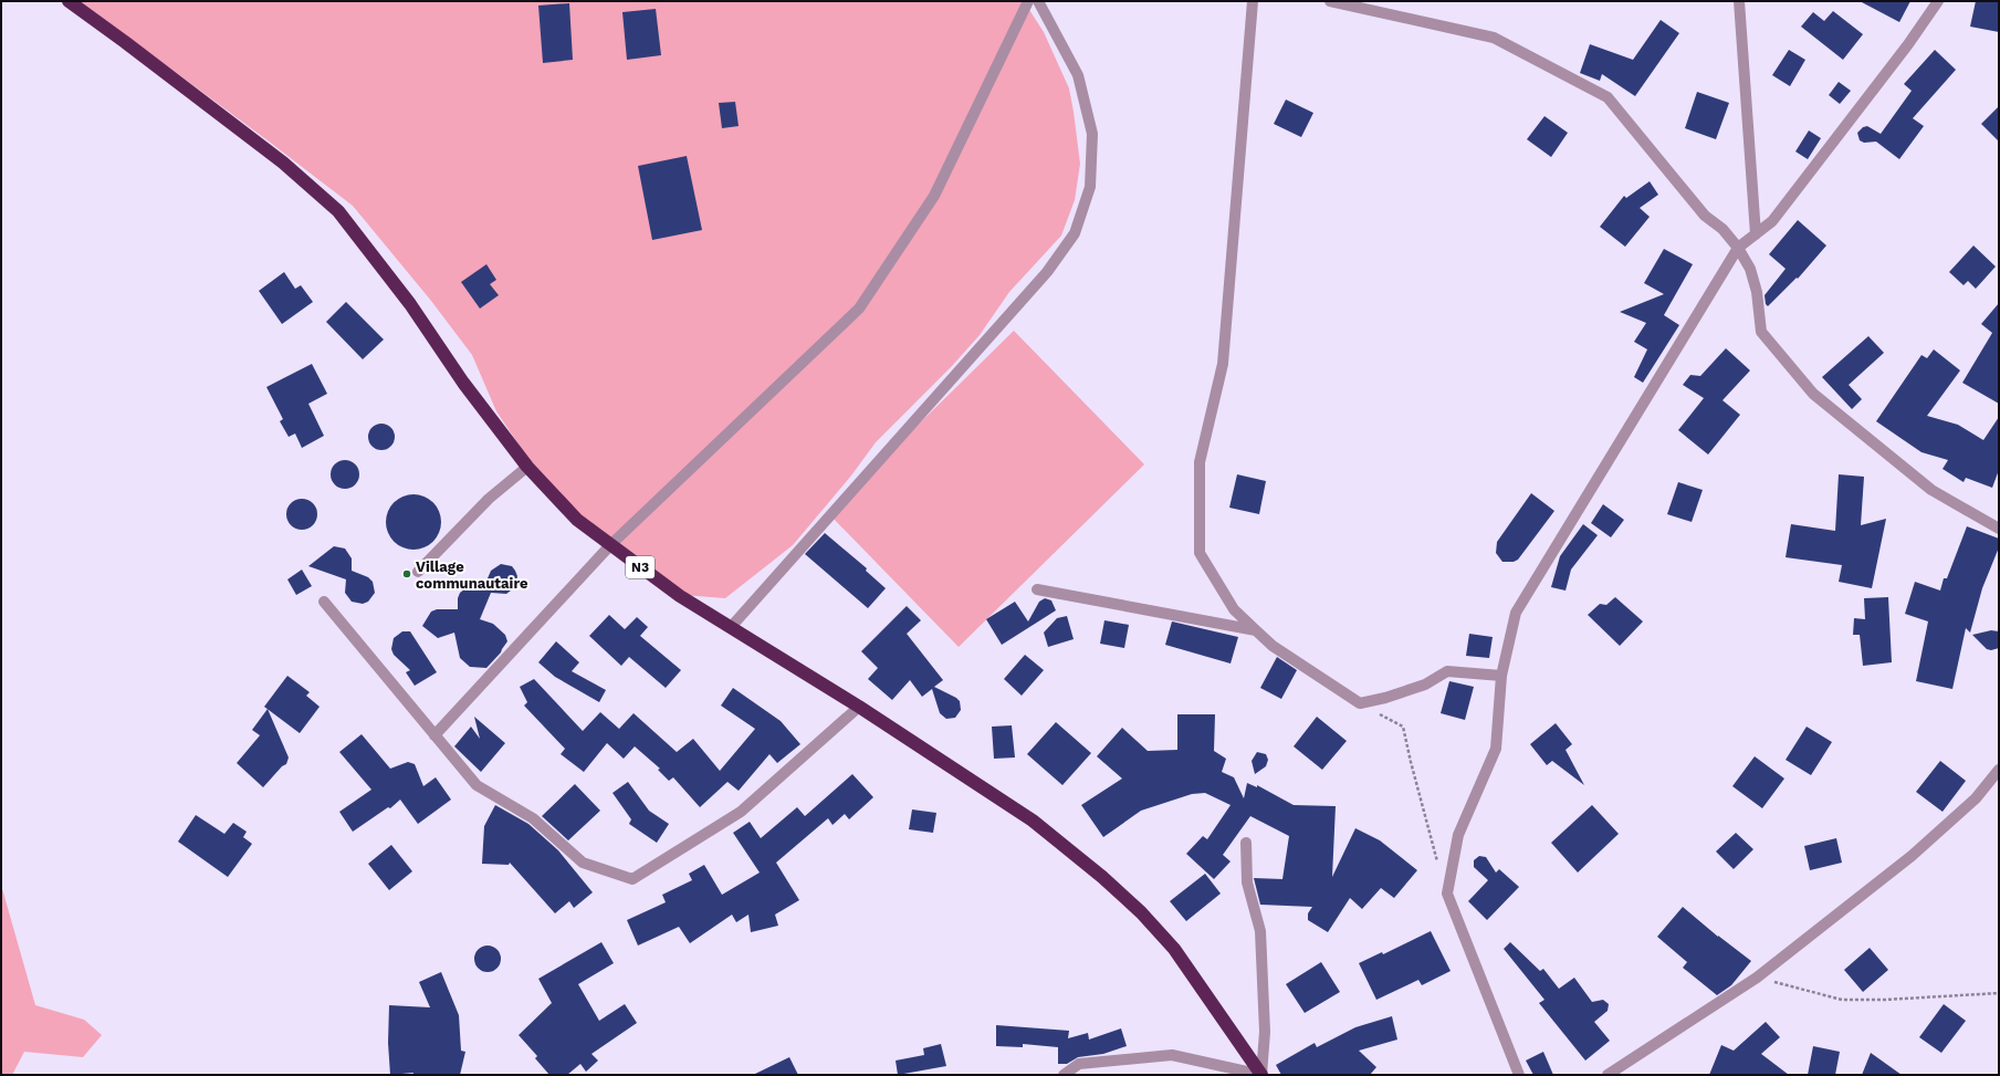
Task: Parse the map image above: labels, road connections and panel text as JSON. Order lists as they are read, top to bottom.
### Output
{
  "streets": {
    "highway": ["N3"]
  },
  "places": ["Village communautaire"]
}
